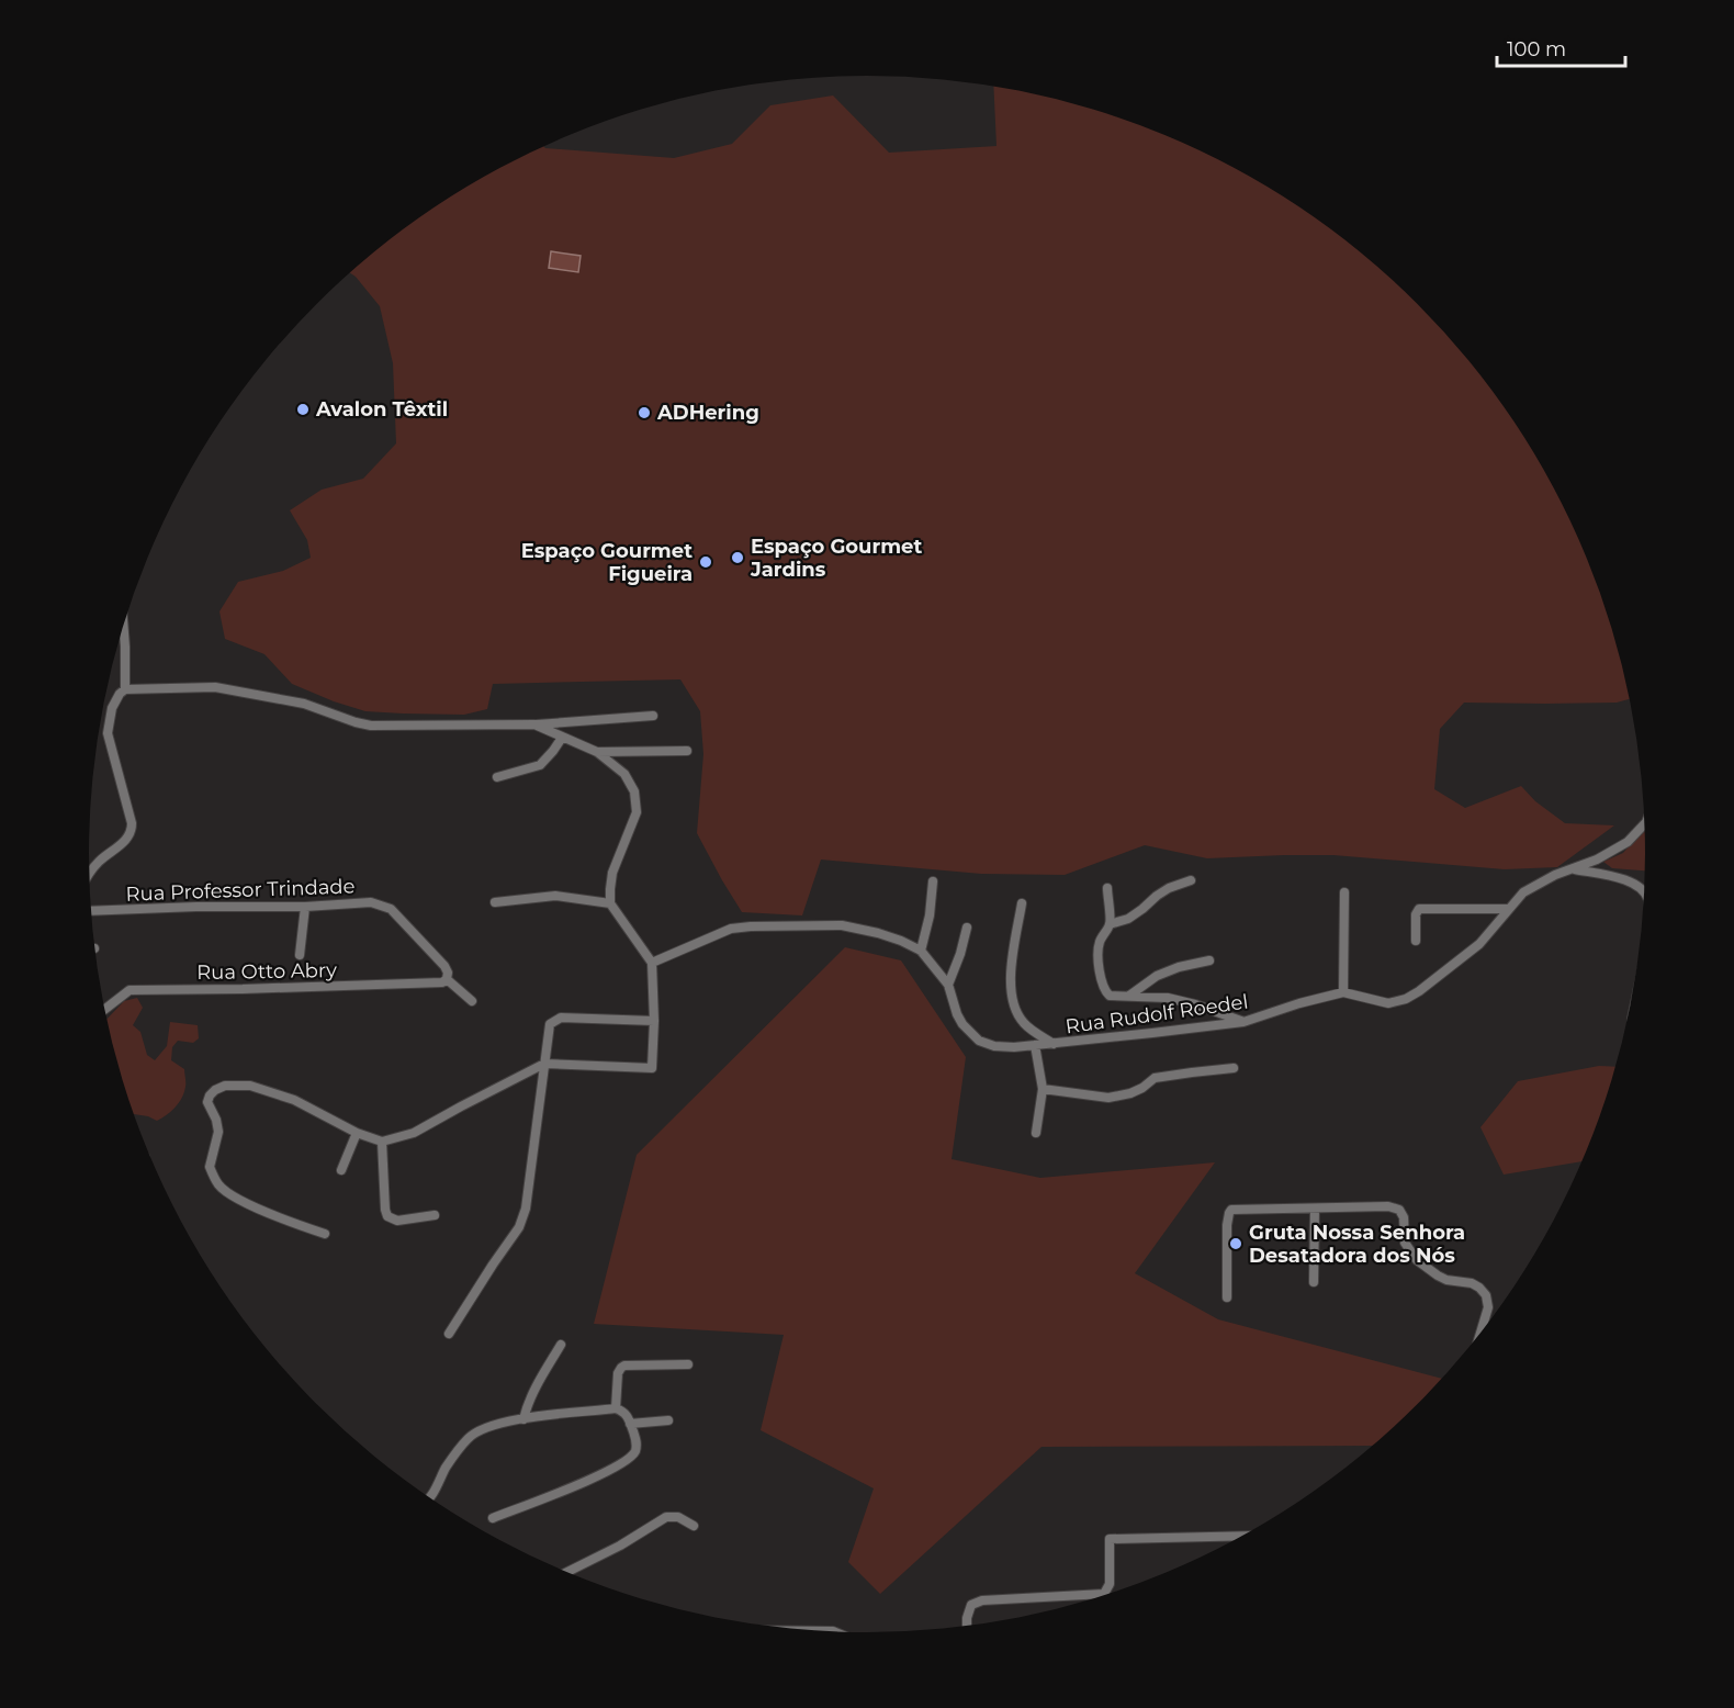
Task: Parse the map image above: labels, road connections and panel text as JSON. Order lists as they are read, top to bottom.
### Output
{
  "streets": {
    "street": ["Rua Professor Trindade", "Rua Otto Abry", "Rua Rudolf Roedel"]
  },
  "crossings": [
    ["Rua Professor Trindade", "Rua Otto Abry"]
  ],
  "places": [
    "Avalon Têxtil",
    "ADHering",
    "Espaço Gourmet Jardins",
    "Espaço Gourmet Figueira",
    "Gruta Nossa Senhora Desatadora dos Nós"
  ],
  "scale_bar": "100 m"
}
